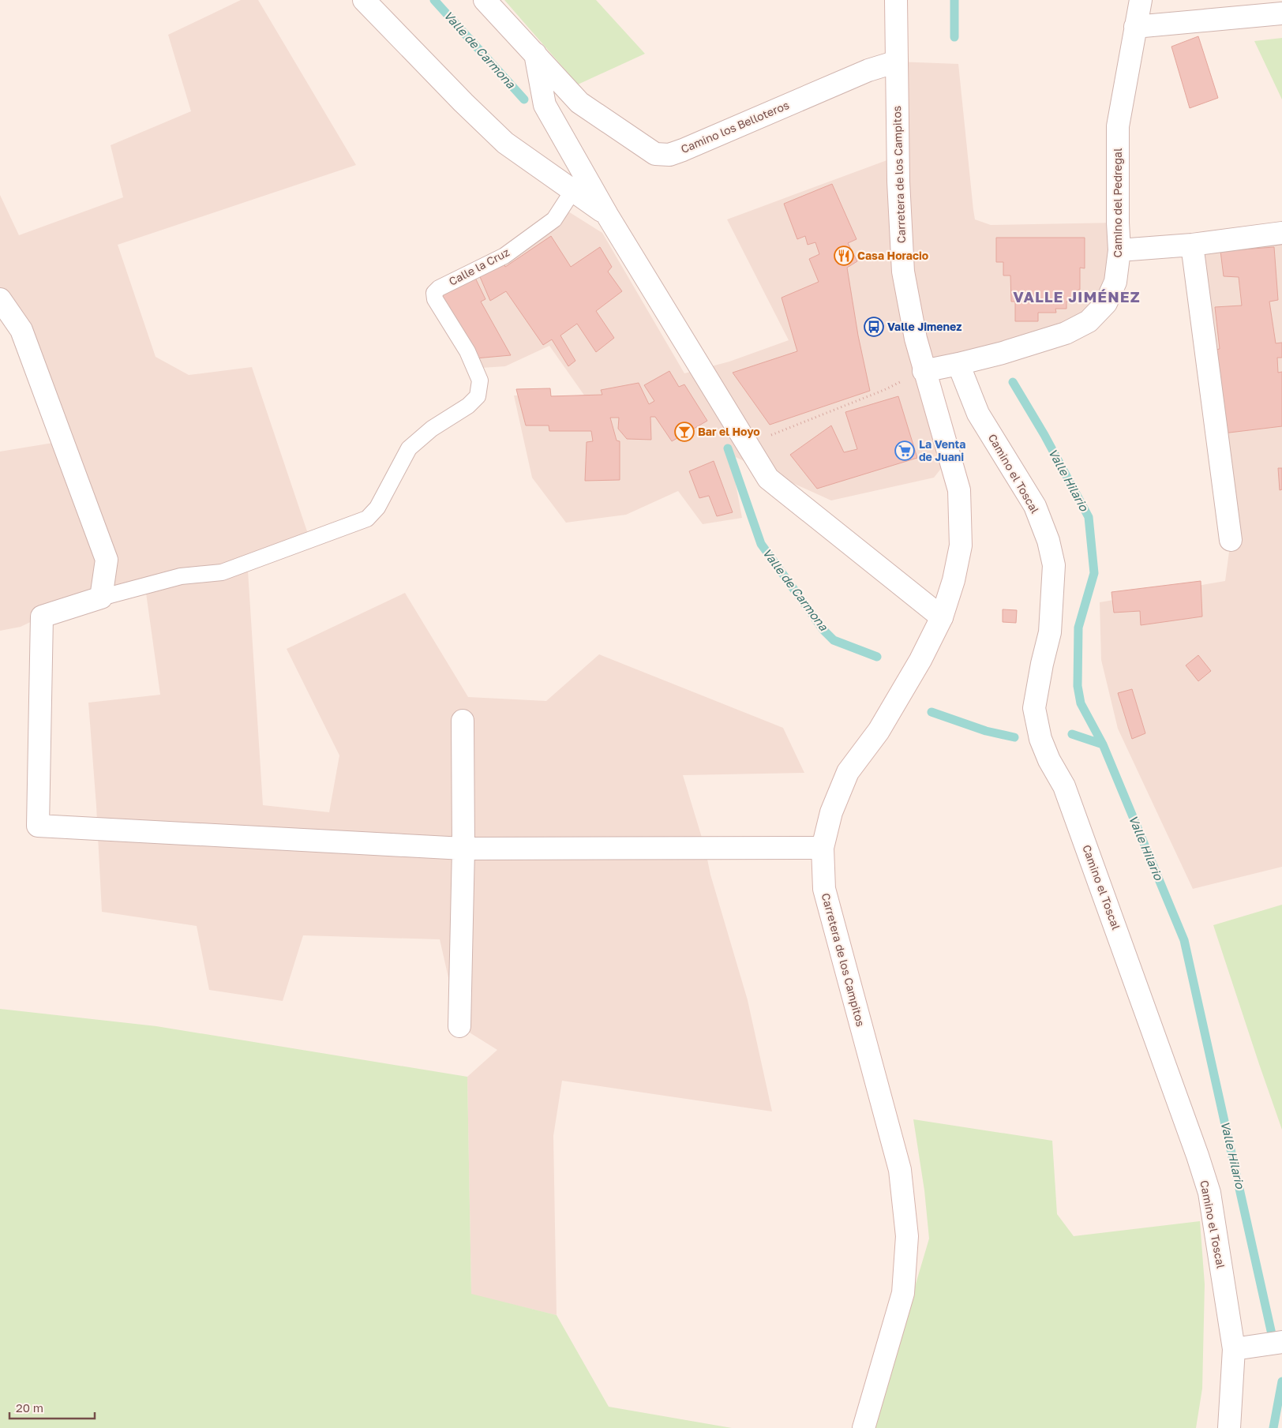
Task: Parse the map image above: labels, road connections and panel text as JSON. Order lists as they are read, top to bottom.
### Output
{
  "streets": {
    "street": [
      "Camino los Belloteros",
      "Carretera de los Campitos",
      "Camino del Pedregal",
      "Camino el Toscal"
    ],
    "lane": ["Calle la Cruz"]
  },
  "crossings": [
    ["Camino los Belloteros", "Carretera de los Campitos"],
    ["Carretera de los Campitos", "Camino del Pedregal"],
    ["Camino del Pedregal", "Camino el Toscal"]
  ],
  "districts": ["VALLE JIMÉNEZ"],
  "water": ["Valle de Carmona", "Valle Hilario"],
  "places": {
    "restaurant": ["Casa Horacio"],
    "bus stop": ["Valle Jimenez"],
    "bar": ["Bar el Hoyo"],
    "supermarket": ["La Venta de Juani"]
  },
  "scale_bar": "20 m"
}
